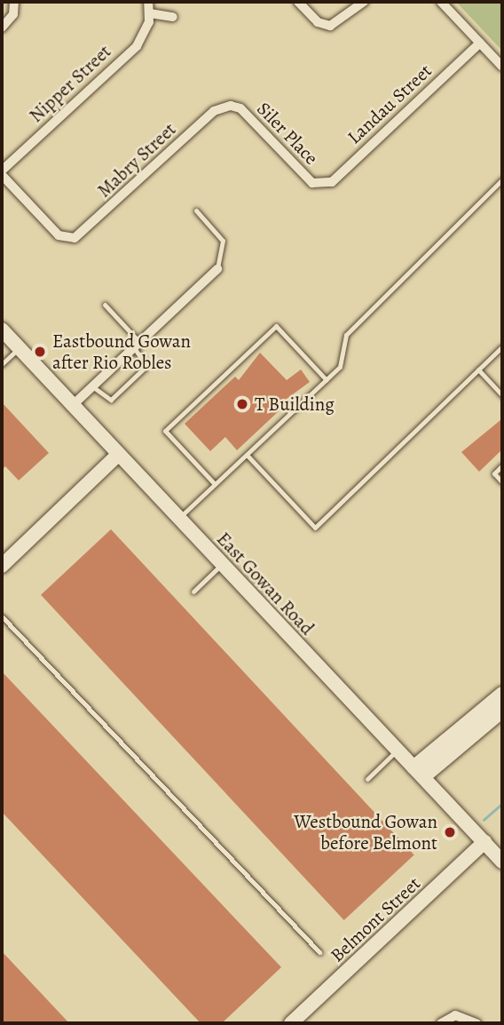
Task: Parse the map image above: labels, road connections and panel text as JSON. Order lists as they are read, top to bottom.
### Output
{
  "streets": {
    "street": [
      "Nipper Street",
      "Landau Street",
      "Siler Place",
      "Mabry Street",
      "East Gowan Road",
      "Belmont Street"
    ]
  },
  "crossings": [
    ["Nipper Street", "Mabry Street"],
    ["Landau Street", "Siler Place"],
    ["Siler Place", "Mabry Street"],
    ["East Gowan Road", "Belmont Street"]
  ],
  "places": ["Eastbound Gowan after Rio Robles", "T Building", "Westbound Gowan before Belmont"]
}
